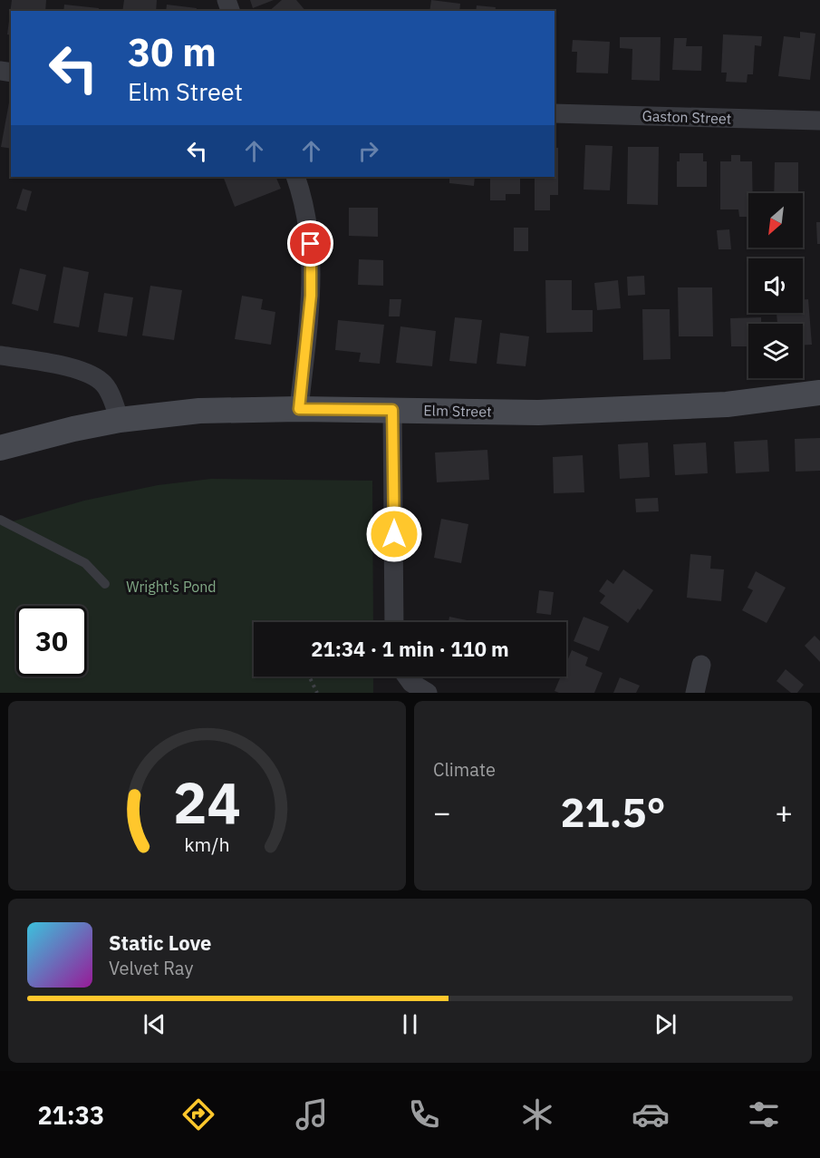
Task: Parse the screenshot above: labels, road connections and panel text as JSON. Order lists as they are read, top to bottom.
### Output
{
  "streets": {
    "main road": ["Elm Street"],
    "street": ["Gaston Street"]
  },
  "parks": ["Wright's Pond"],
  "north": "bottom left",
  "page": {
    "turn": ["30 m", "Elm Street"],
    "limit": "30",
    "trip": "21:34 · 1 min · 110 m",
    "tile": "Climate",
    "heat": ["−", "21.5°", "+"],
    "song": ["Static Love", "Velvet Ray"],
    "tabs": "21:33",
    "gauge": ["24", "km/h"]
  }
}
